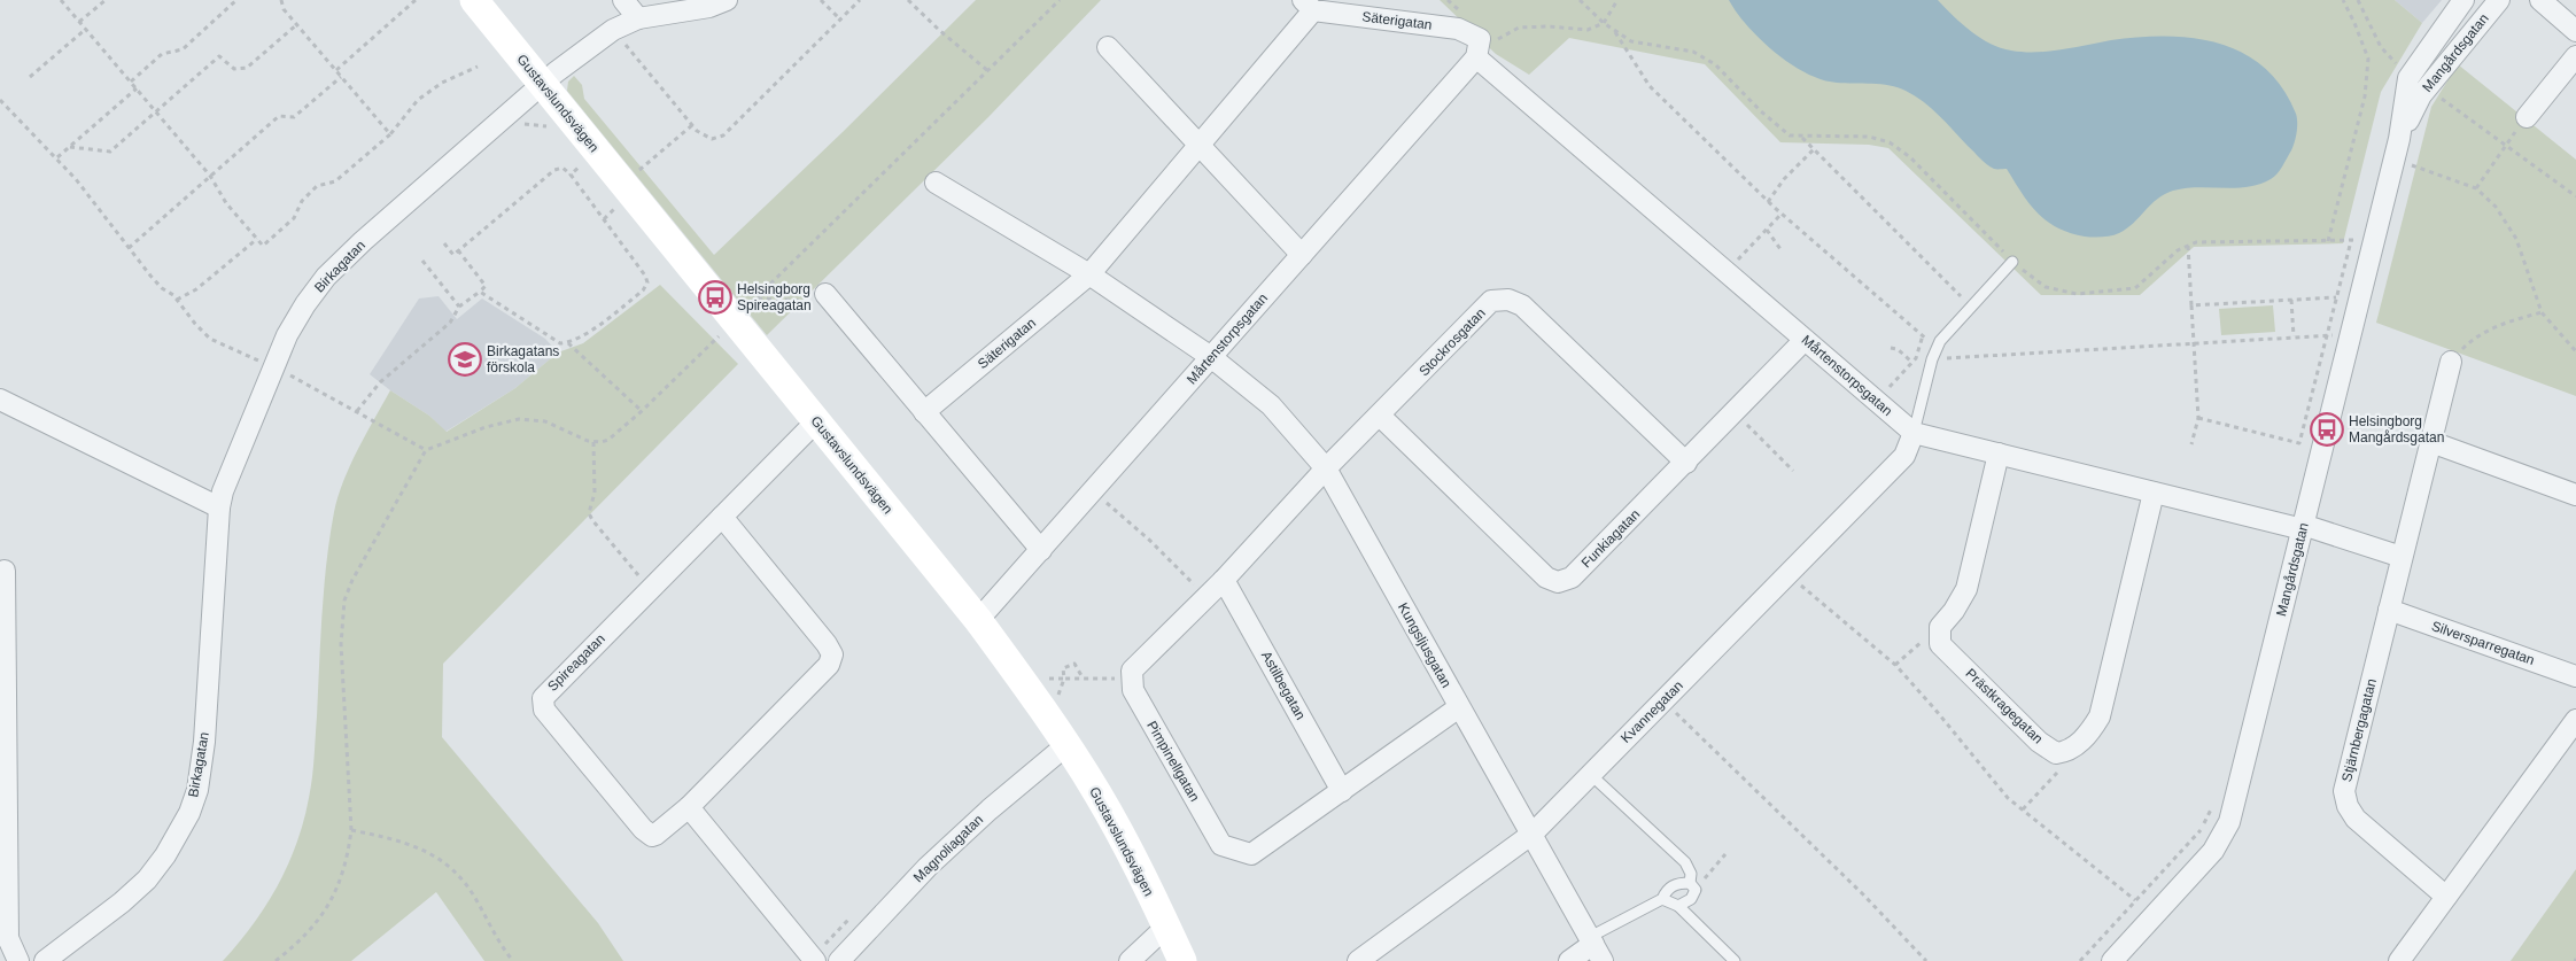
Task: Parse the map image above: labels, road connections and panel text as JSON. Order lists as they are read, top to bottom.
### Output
{
  "streets": {
    "street": [
      "Säterigatan",
      "Mangårdsgatan",
      "Gustavslundsvägen",
      "Birkagatan",
      "Mårtenstorpsgatan",
      "Stockrosgatan",
      "Funkiagatan",
      "Silversparregatan",
      "Kungsljusgatan",
      "Spireagatan",
      "Astilbegatan",
      "Prästkragegatan",
      "Kvannegatan",
      "Stjärnbergagatan",
      "Pimpinellgatan",
      "Magnoliagatan"
    ]
  },
  "crossings": [
    ["Säterigatan", "Mårtenstorpsgatan"],
    ["Mangårdsgatan", "Mårtenstorpsgatan"],
    ["Gustavslundsvägen", "Birkagatan"],
    ["Gustavslundsvägen", "Mårtenstorpsgatan"],
    ["Gustavslundsvägen", "Spireagatan"],
    ["Gustavslundsvägen", "Magnoliagatan"],
    ["Mårtenstorpsgatan", "Funkiagatan"],
    ["Mårtenstorpsgatan", "Kungsljusgatan"],
    ["Mårtenstorpsgatan", "Kvannegatan"],
    ["Stockrosgatan", "Funkiagatan"],
    ["Stockrosgatan", "Kungsljusgatan"],
    ["Silversparregatan", "Stjärnbergagatan"],
    ["Kungsljusgatan", "Kvannegatan"],
    ["Kungsljusgatan", "Pimpinellgatan"],
    ["Astilbegatan", "Pimpinellgatan"]
  ],
  "places": {
    "bus stop": ["Helsingborg Spireagatan", "Helsingborg Mangårdsgatan"],
    "school or university": ["Birkagatans förskola"]
  }
}
